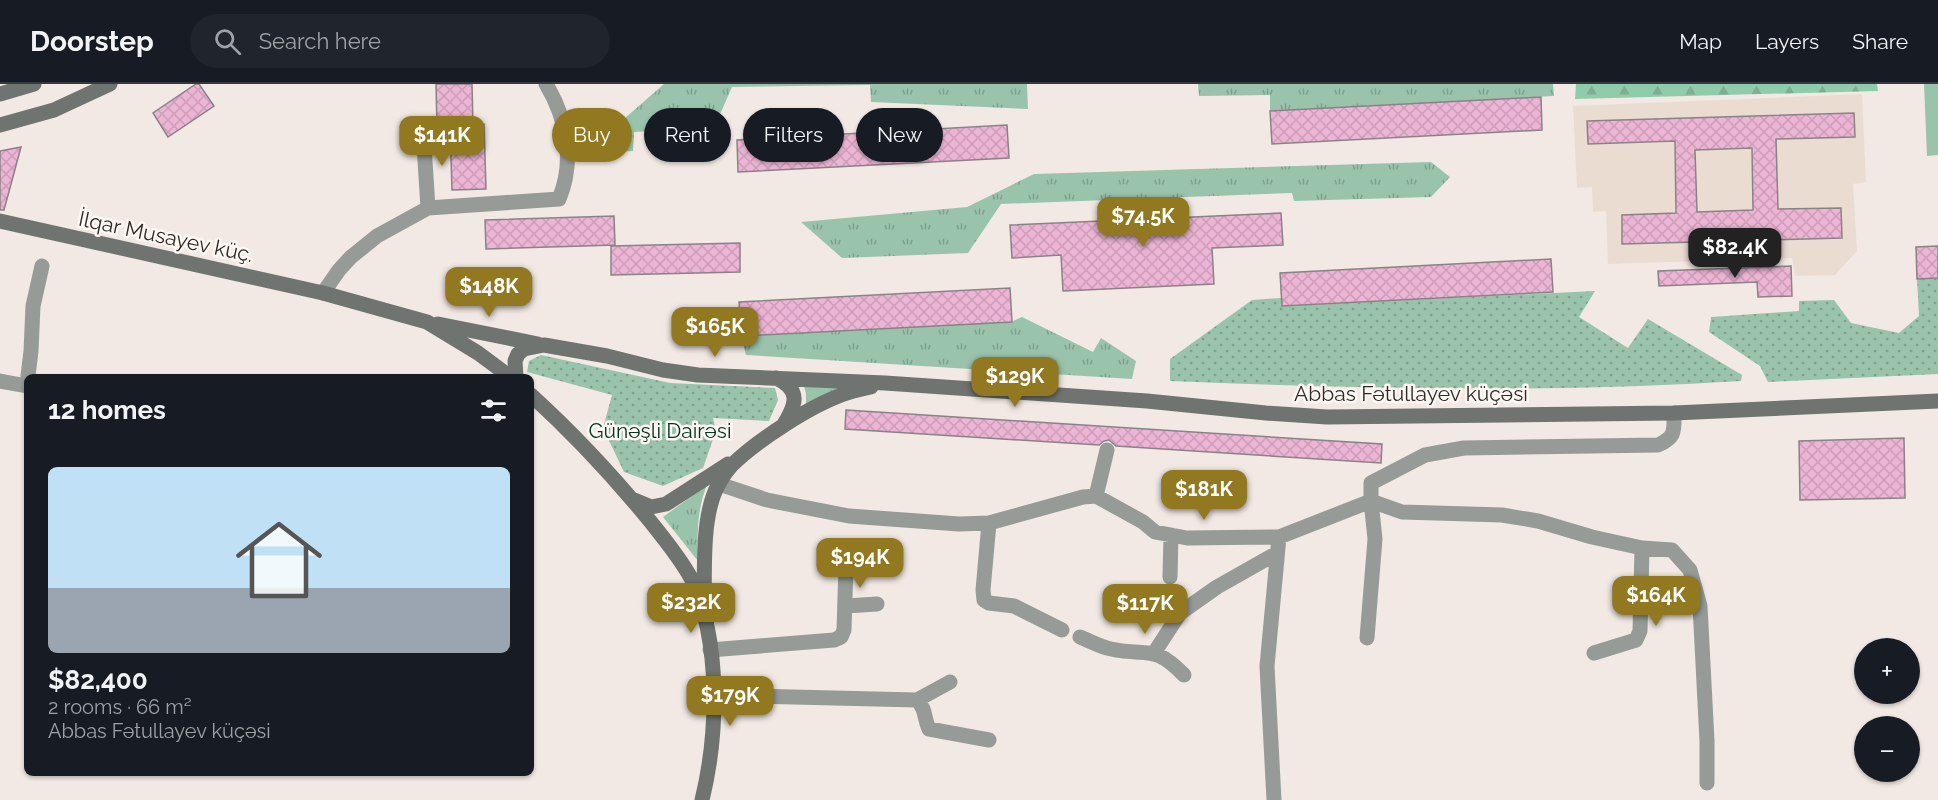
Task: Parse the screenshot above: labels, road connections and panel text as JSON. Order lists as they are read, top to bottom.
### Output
{
  "streets": {
    "main road": ["İlqar Musayev küç.", "Abbas Fətullayev küçəsi"]
  },
  "crossings": [
    ["İlqar Musayev küç.", "Abbas Fətullayev küçəsi"]
  ],
  "parks": ["Günəşli Dairəsi"],
  "page": {
    "header": "Doorstep",
    "search": "Search here",
    "nav": ["Map", "Layers", "Share"],
    "chip": [
      "Buy",
      "Rent",
      "Filters",
      "New"
    ],
    "price": [
      "$141K",
      "$74.5K",
      "$82.4K",
      "$148K",
      "$165K",
      "$129K",
      "$181K",
      "$194K",
      "$164K",
      "$232K",
      "$117K",
      "$179K"
    ],
    "heading": "12 homes",
    "list": [
      {
        "name": "$82,400",
        "note": "2 rooms · 66 m² · Abbas Fətullayev küçəsi"
      }
    ],
    "map_buttons": ["+", "−"]
  }
}
